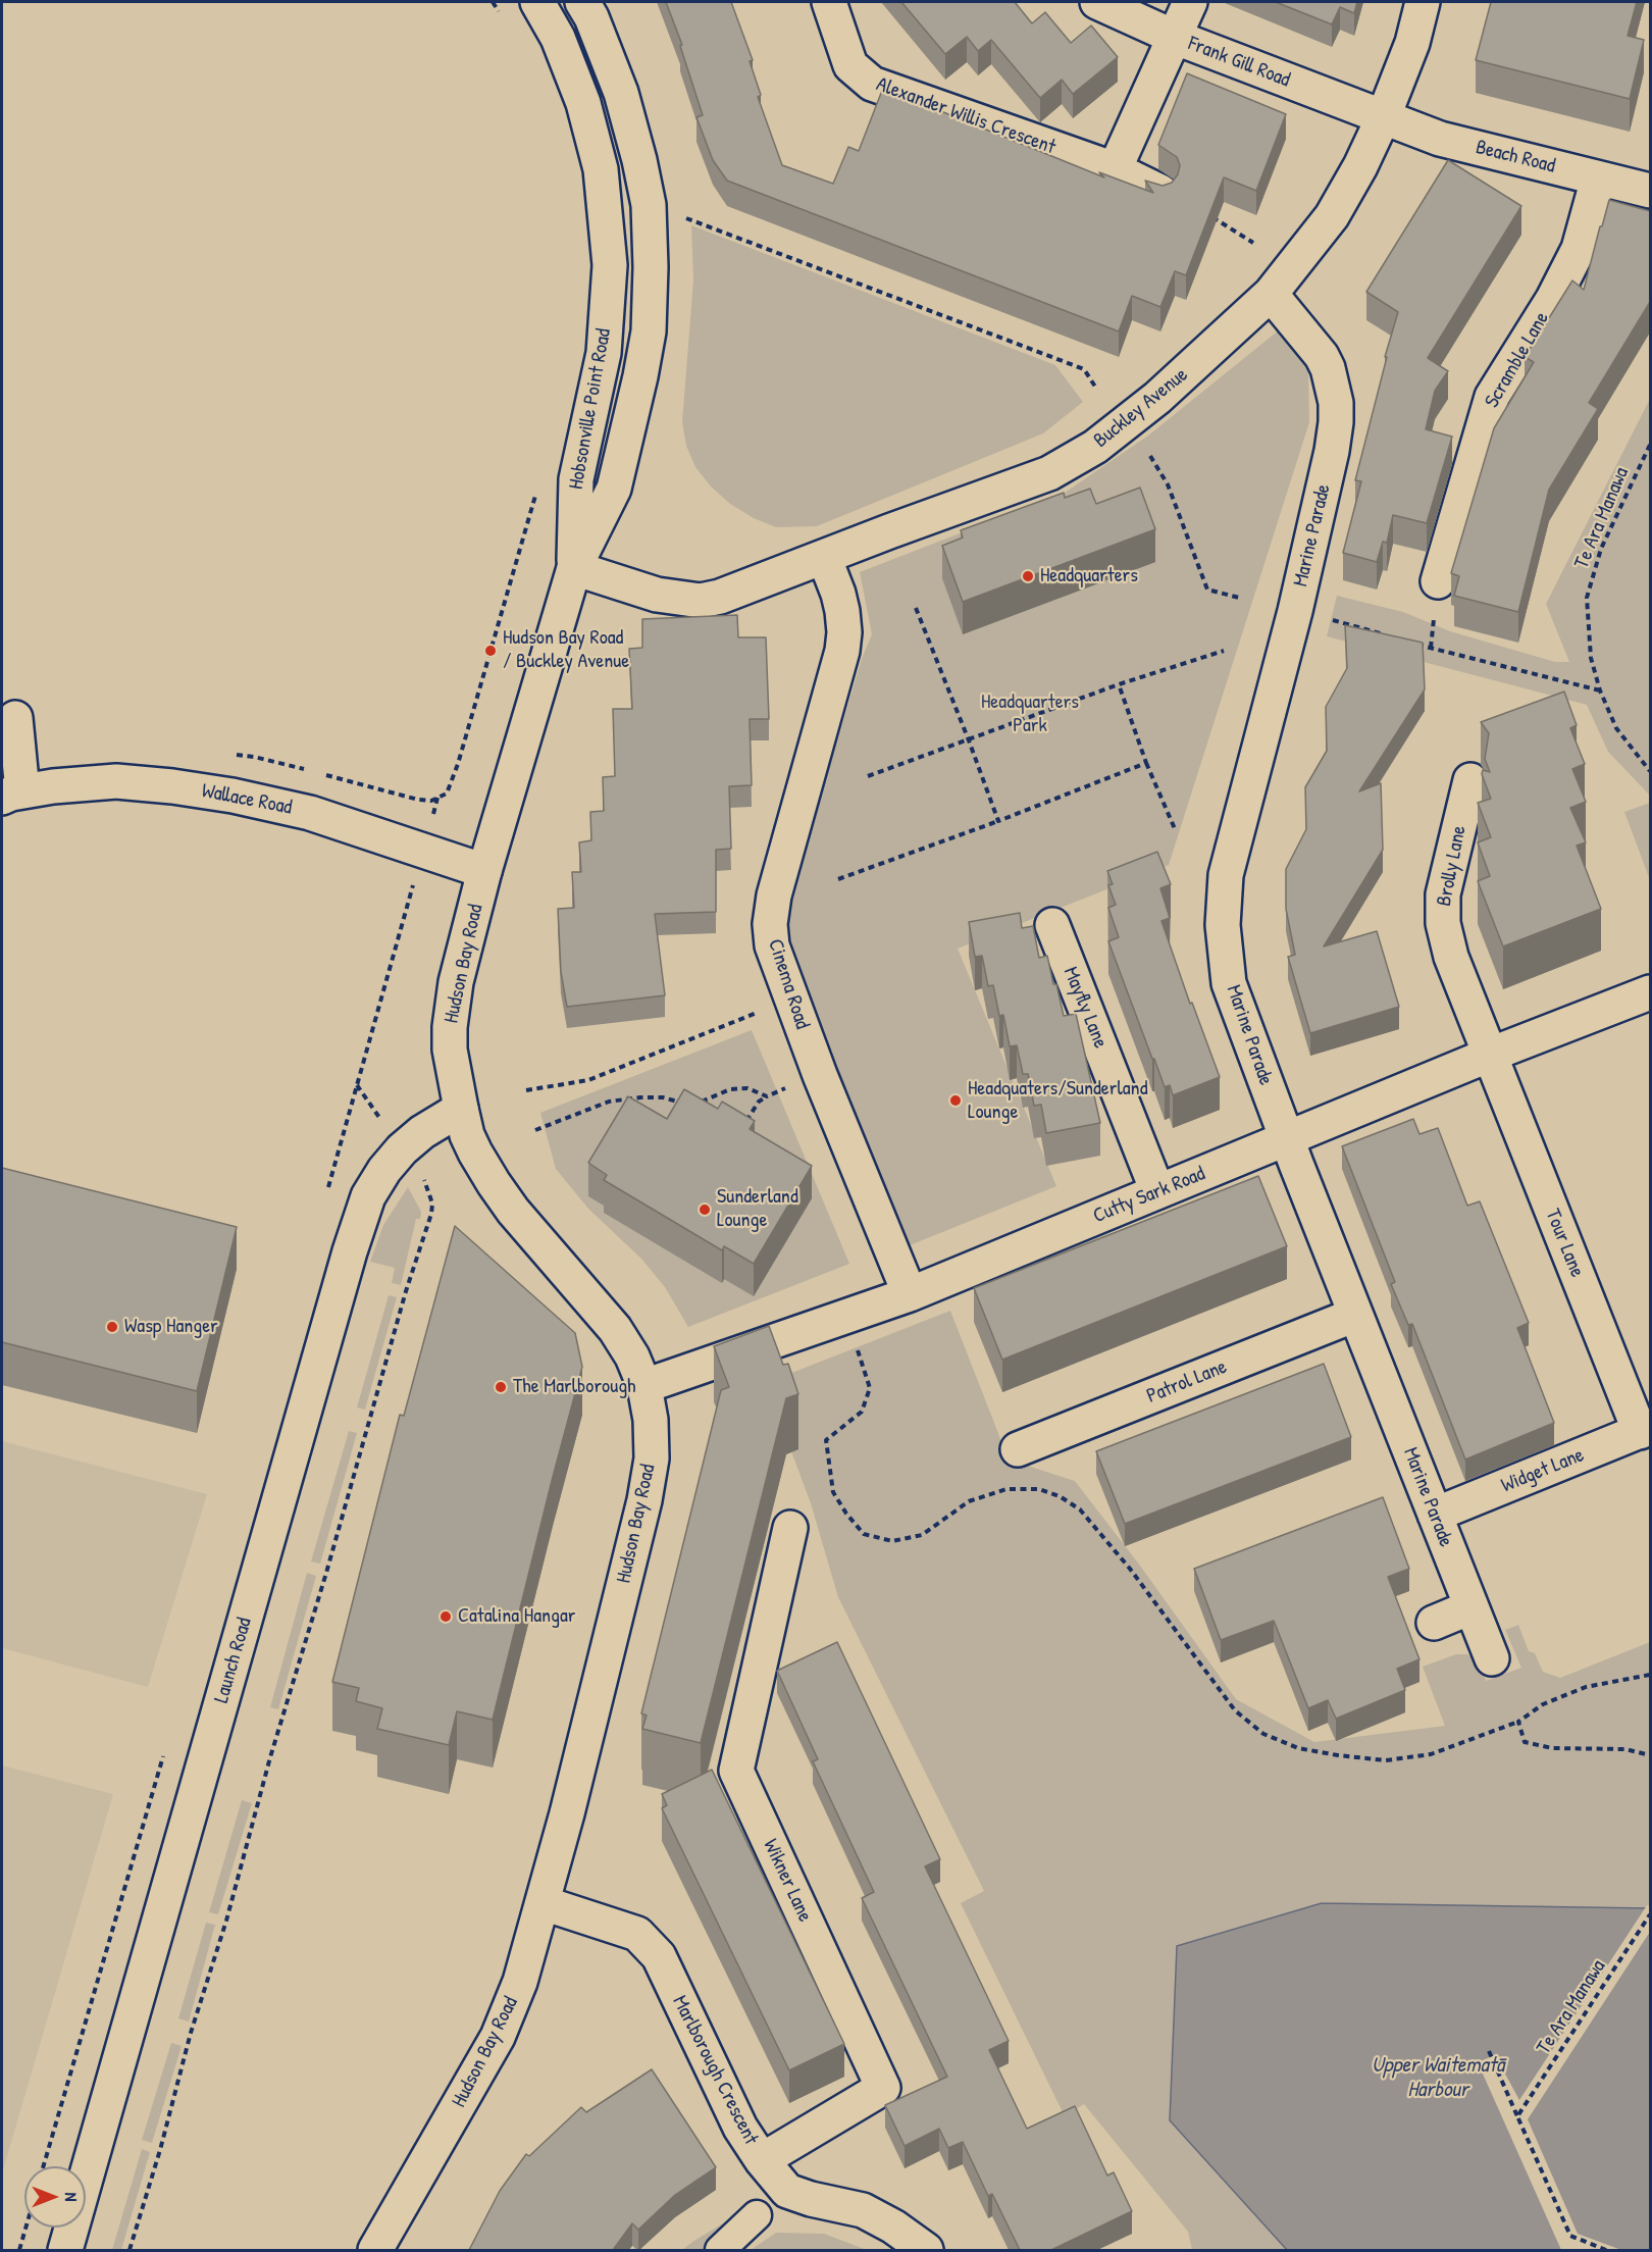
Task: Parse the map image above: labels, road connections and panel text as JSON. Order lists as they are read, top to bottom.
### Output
{
  "streets": {
    "street": [
      "Frank Gill Road",
      "Alexander Willis Crescent",
      "Beach Road",
      "Scramble Lane",
      "Buckley Avenue",
      "Hobsonville Point Road",
      "Marine Parade",
      "Wallace Road",
      "Brolly Lane",
      "Hudson Bay Road",
      "Cinema Road",
      "Mayfly Lane",
      "Cutty Sark Road",
      "Tour Lane",
      "Patrol Lane",
      "Widget Lane",
      "Launch Road",
      "Wikner Lane",
      "Marlborough Crescent"
    ],
    "path": ["Te Ara Manawa"]
  },
  "crossings": [
    ["Frank Gill Road", "Beach Road"],
    ["Frank Gill Road", "Buckley Avenue"],
    ["Beach Road", "Scramble Lane"],
    ["Beach Road", "Buckley Avenue"],
    ["Buckley Avenue", "Hobsonville Point Road"],
    ["Buckley Avenue", "Marine Parade"],
    ["Buckley Avenue", "Hudson Bay Road"],
    ["Buckley Avenue", "Cinema Road"],
    ["Hobsonville Point Road", "Hudson Bay Road"],
    ["Marine Parade", "Cutty Sark Road"],
    ["Marine Parade", "Patrol Lane"],
    ["Marine Parade", "Widget Lane"],
    ["Wallace Road", "Hudson Bay Road"],
    ["Brolly Lane", "Cutty Sark Road"],
    ["Brolly Lane", "Tour Lane"],
    ["Hudson Bay Road", "Cutty Sark Road"],
    ["Hudson Bay Road", "Launch Road"],
    ["Hudson Bay Road", "Marlborough Crescent"],
    ["Cinema Road", "Cutty Sark Road"],
    ["Mayfly Lane", "Cutty Sark Road"],
    ["Cutty Sark Road", "Tour Lane"],
    ["Tour Lane", "Widget Lane"],
    ["Wikner Lane", "Marlborough Crescent"]
  ],
  "water": ["Upper Waitematā Harbour"],
  "parks": ["Headquarters Park"],
  "places": [
    "Headquarters",
    "Hudson Bay Road / Buckley Avenue",
    "Headquaters/Sunderland Lounge",
    "Sunderland Lounge",
    "Wasp Hanger",
    "The Marlborough",
    "Catalina Hangar"
  ],
  "north": "right"
}
